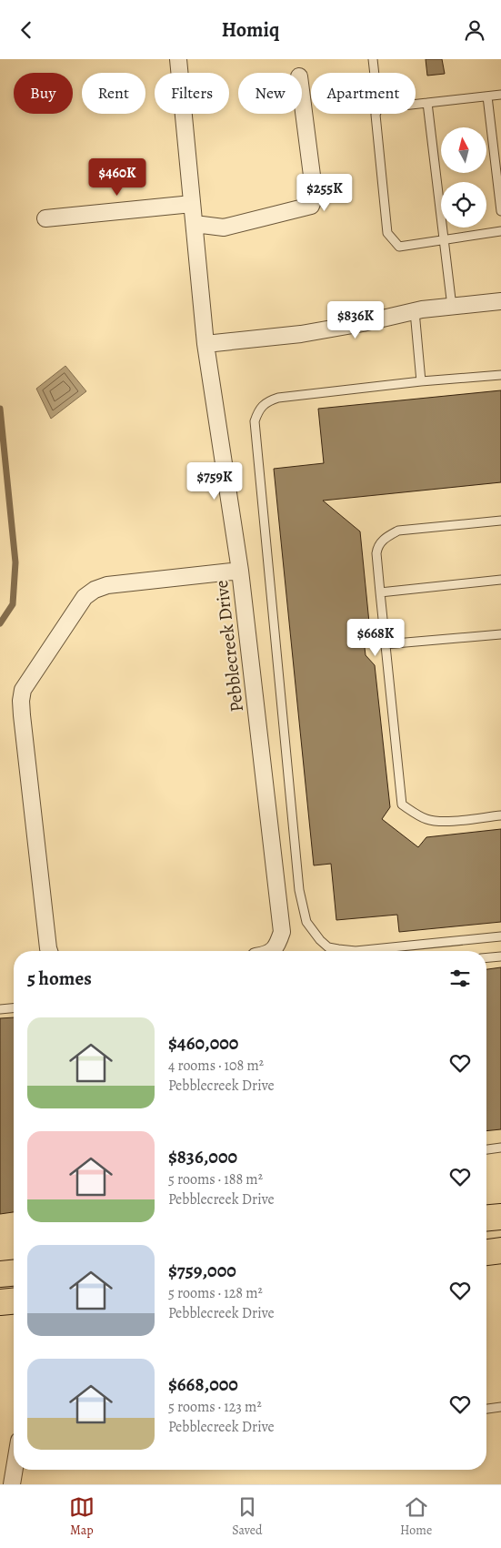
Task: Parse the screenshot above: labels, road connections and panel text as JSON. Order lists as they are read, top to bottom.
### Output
{
  "streets": {
    "street": ["Pebblecreek Drive"]
  },
  "north": "top",
  "page": {
    "header": "Homiq",
    "chip": [
      "Buy",
      "Rent",
      "Filters",
      "New",
      "Apartment"
    ],
    "price": [
      "$460K",
      "$255K",
      "$836K",
      "$759K",
      "$668K"
    ],
    "heading": "5 homes",
    "list": [
      {
        "name": "$460,000",
        "note": "4 rooms · 108 m² · Pebblecreek Drive"
      },
      {
        "name": "$836,000",
        "note": "5 rooms · 188 m² · Pebblecreek Drive"
      },
      {
        "name": "$759,000",
        "note": "5 rooms · 128 m² · Pebblecreek Drive"
      },
      {
        "name": "$668,000",
        "note": "5 rooms · 123 m² · Pebblecreek Drive"
      }
    ],
    "tabs": ["Map", "Saved", "Home"]
  }
}
